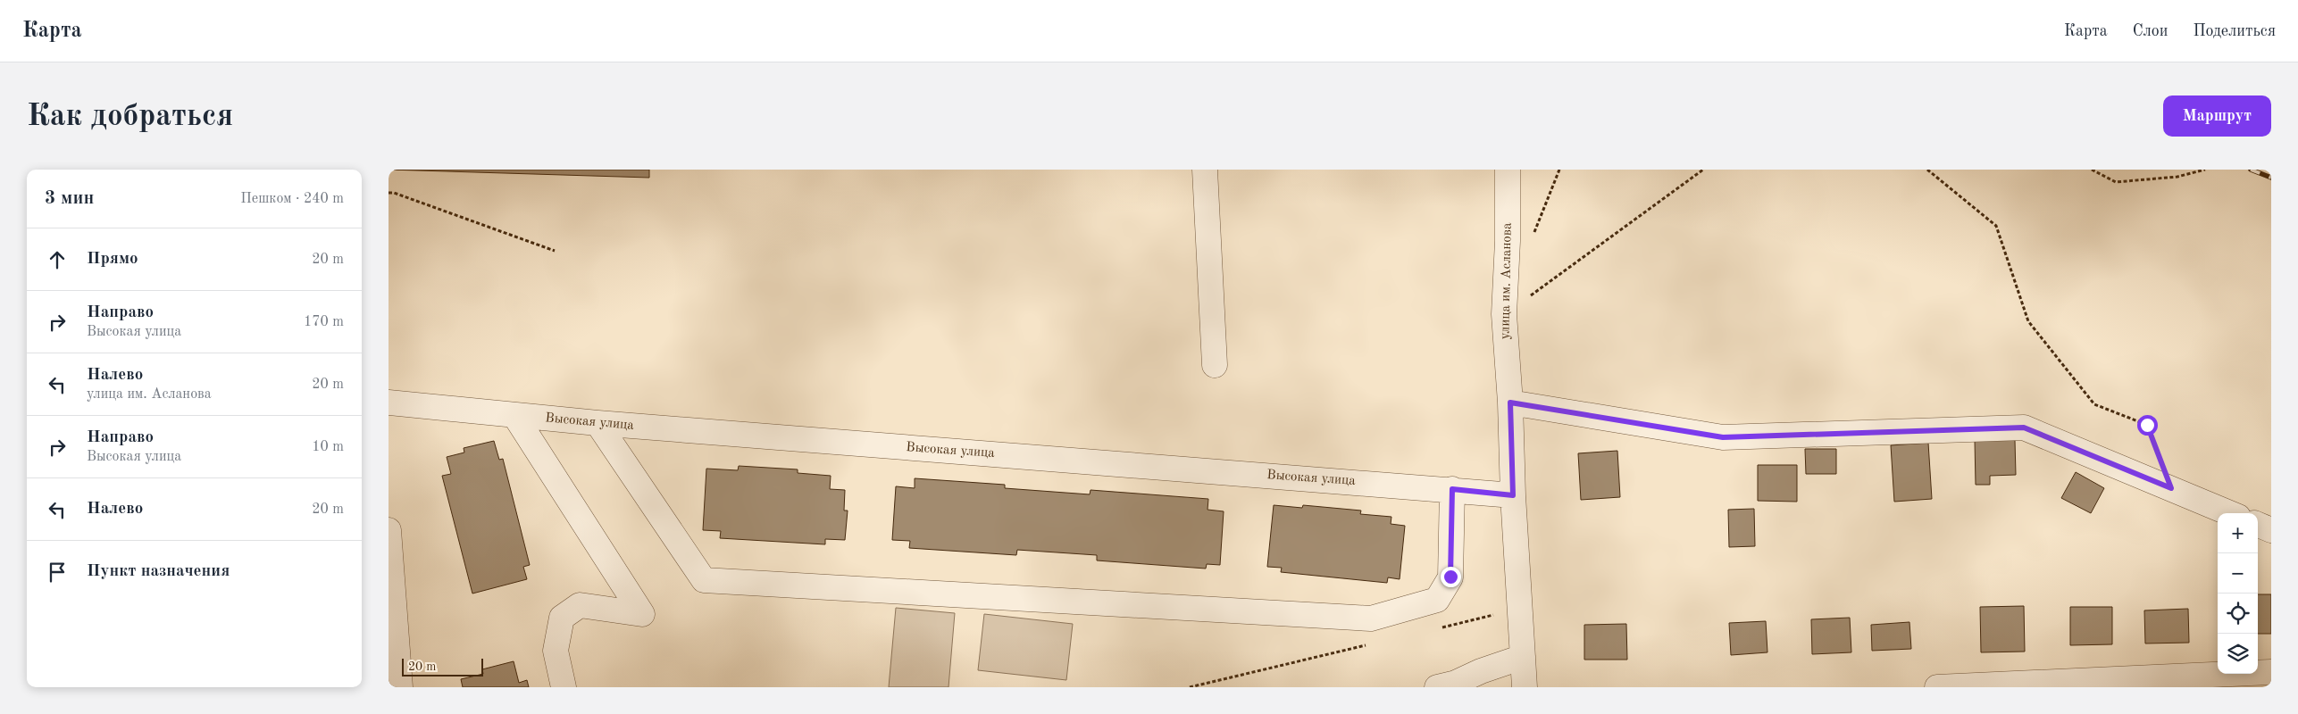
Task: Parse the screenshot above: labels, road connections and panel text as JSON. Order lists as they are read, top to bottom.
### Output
{
  "streets": {
    "street": ["улица им. Асланова", "Высокая улица"]
  },
  "crossings": [
    ["улица им. Асланова", "Высокая улица"]
  ],
  "scale_bar": "20 m",
  "page": {
    "header": "Карта",
    "nav": ["Карта", "Слои", "Поделиться"],
    "buttons": "Маршрут",
    "title": "Как добраться",
    "heading": ["3 мин", "Пешком · 240 m"],
    "list": [
      ["Прямо", "20 m"],
      ["Направо", "Высокая улица", "170 m"],
      ["Налево", "улица им. Асланова", "20 m"],
      ["Направо", "Высокая улица", "10 m"],
      ["Налево", "20 m"],
      "Пункт назначения"
    ],
    "map_buttons": ["+", "−"],
    "scale": "20 m"
  }
}
